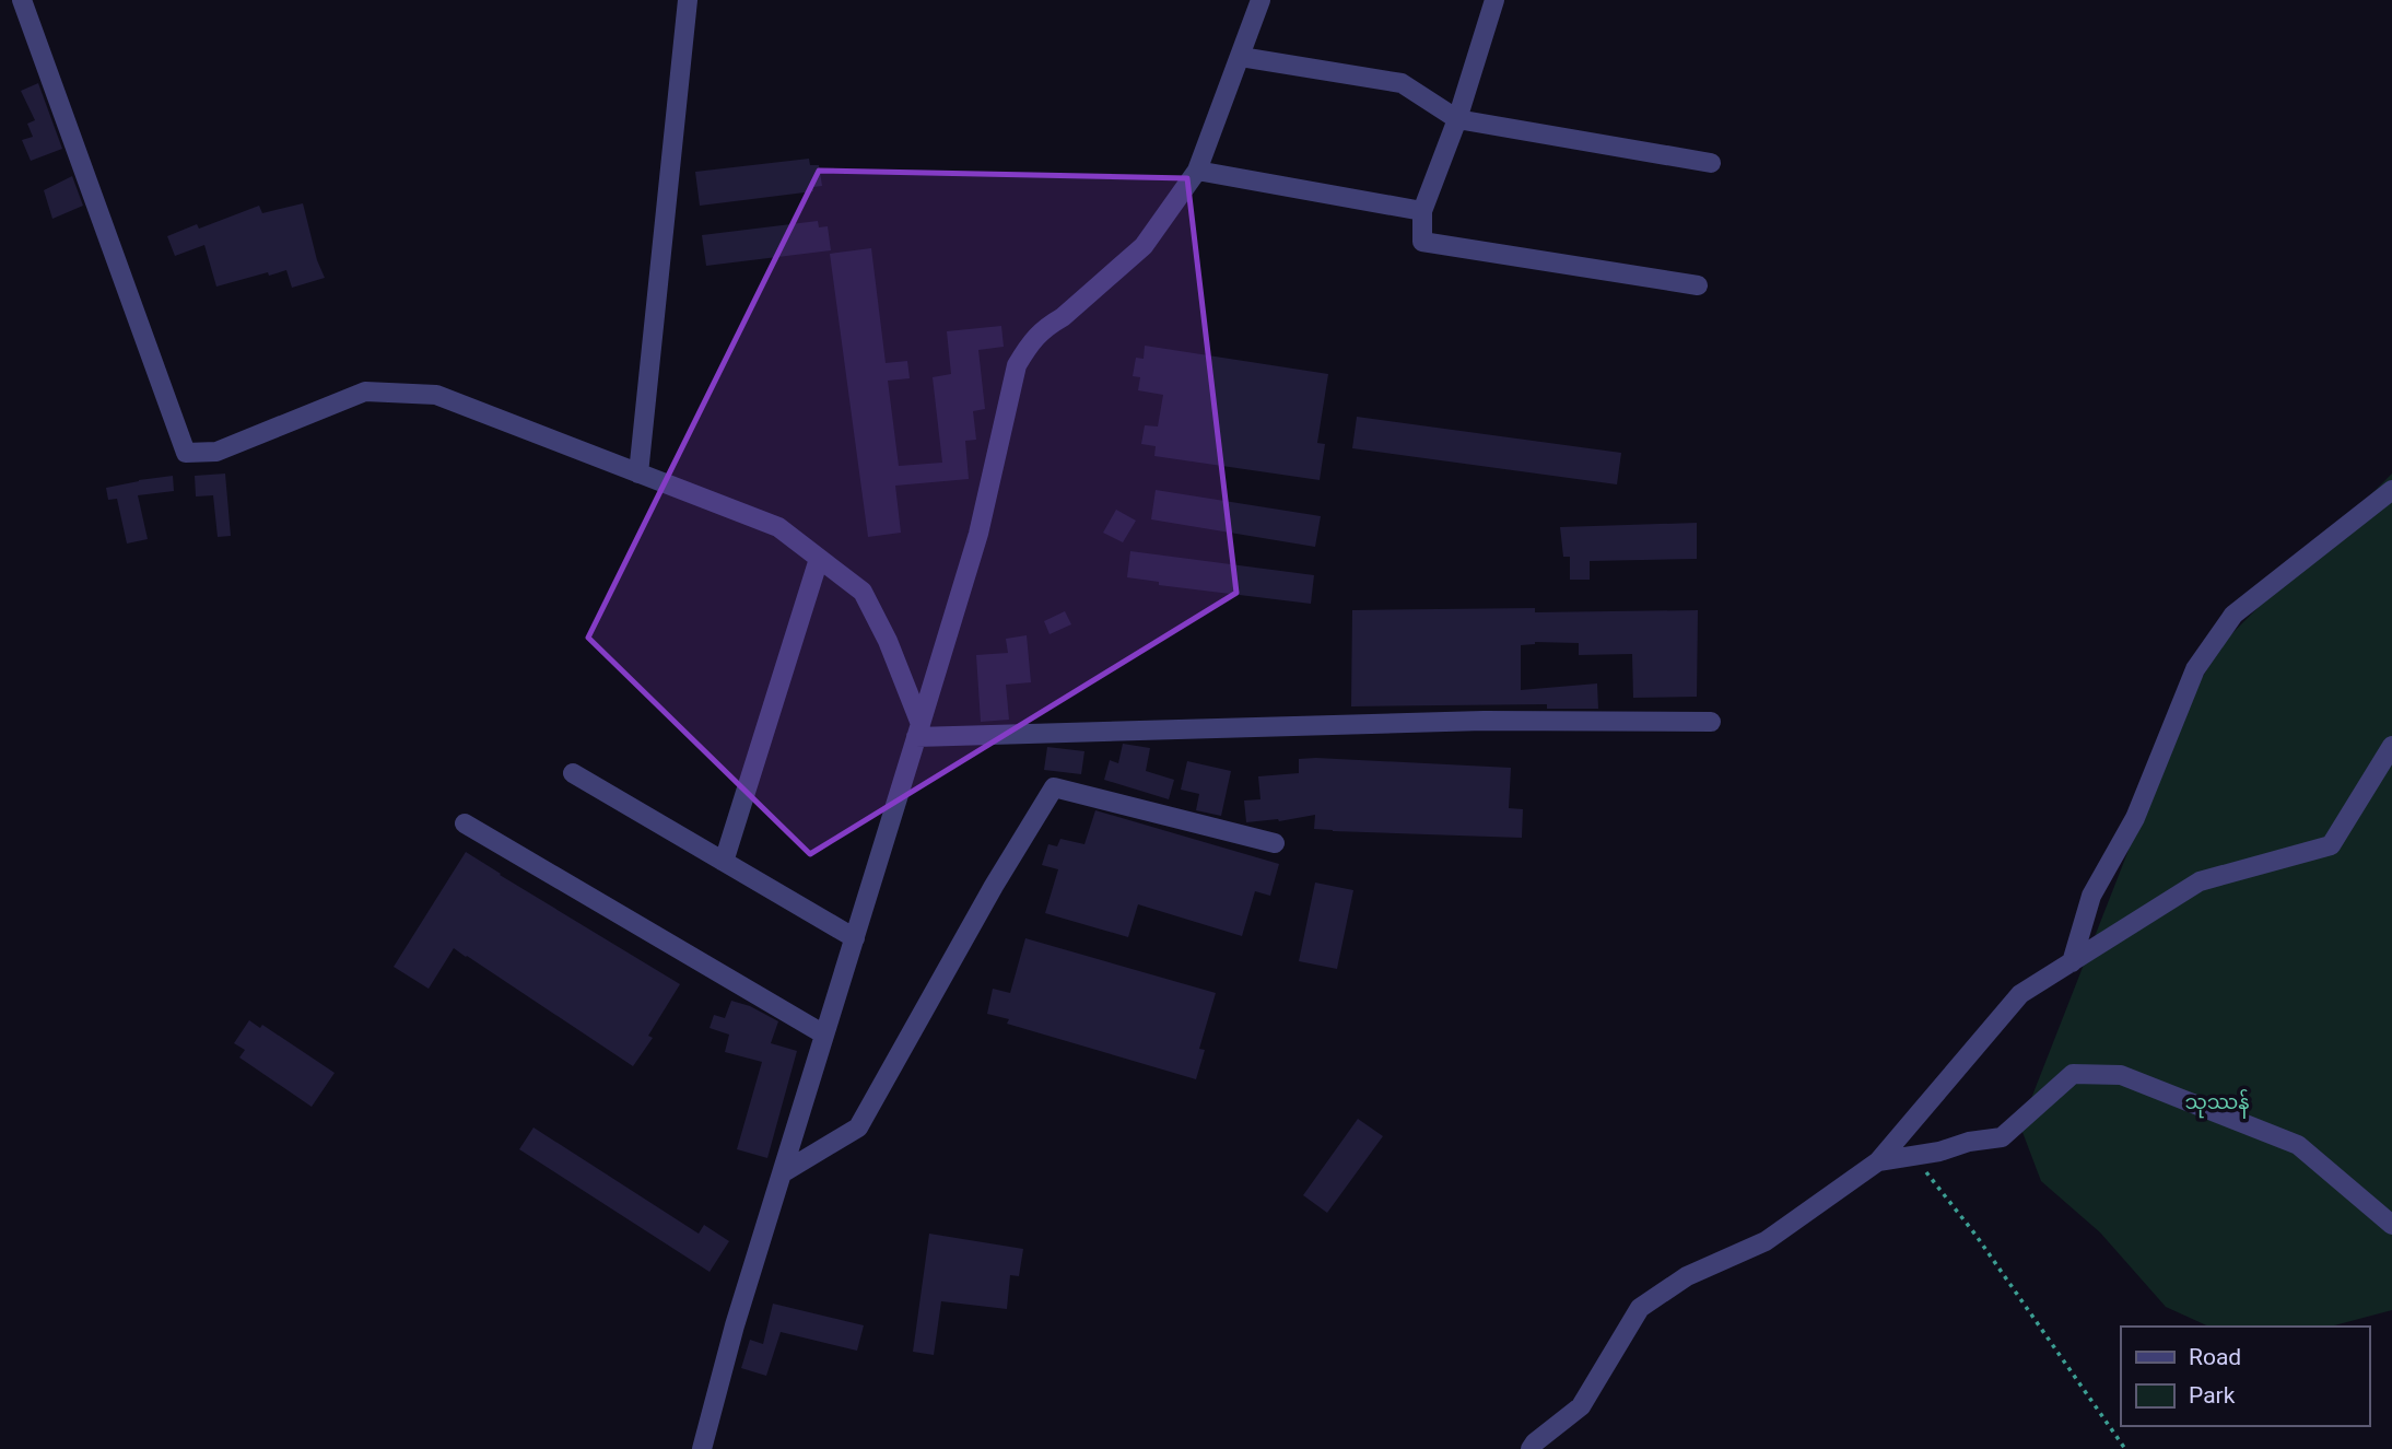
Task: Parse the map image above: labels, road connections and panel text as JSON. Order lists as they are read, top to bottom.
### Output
{
  "parks": ["သုဿန်"],
  "legend": ["Road", "Park"]
}
